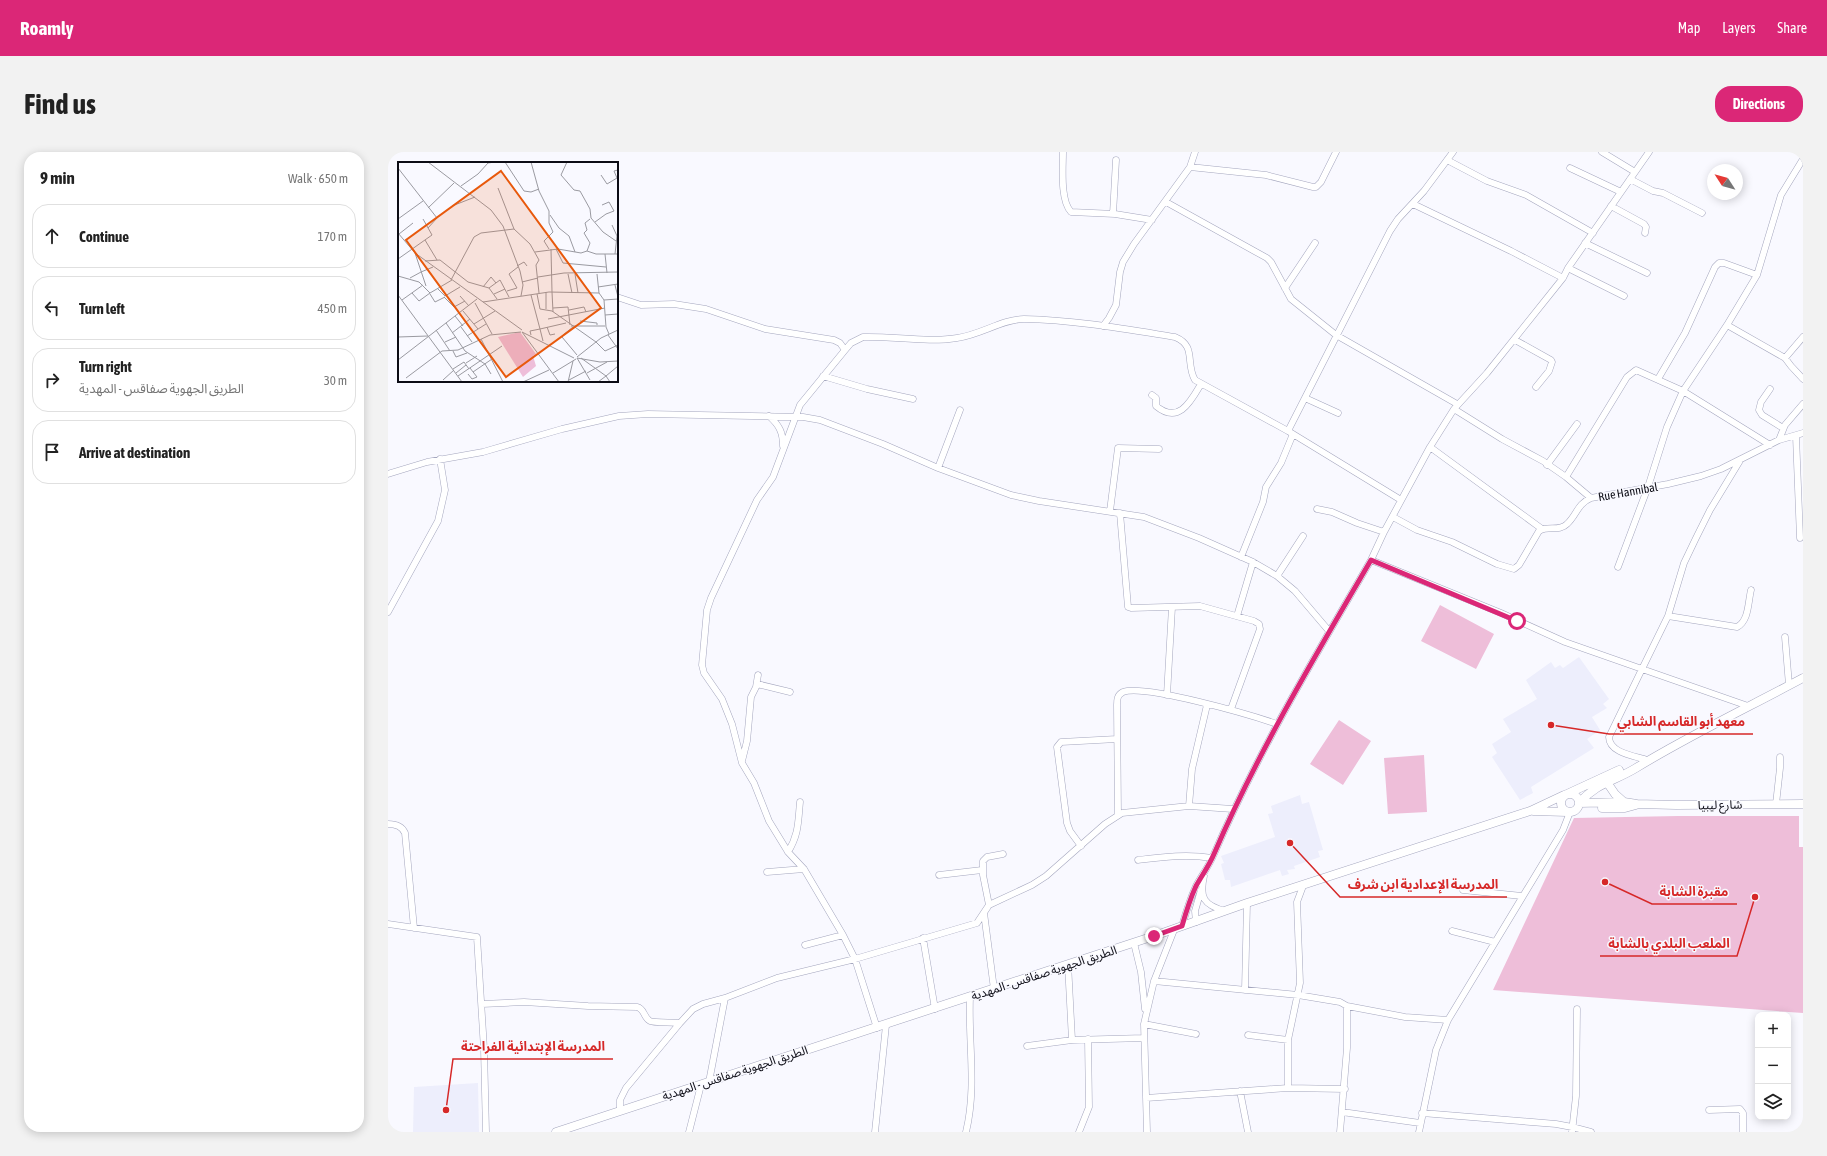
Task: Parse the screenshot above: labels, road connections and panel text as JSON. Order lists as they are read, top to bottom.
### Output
{
  "streets": {
    "main road": ["شارع ليبيا", "الطريق الجهوية صفاقس - المهدية"],
    "street": ["Rue Hannibal"]
  },
  "crossings": [
    ["شارع ليبيا", "الطريق الجهوية صفاقس - المهدية"]
  ],
  "places": [
    "معهد أبو القاسم الشابي",
    "المدرسة الإعدادية ابن شرف",
    "مقبرة الشابة",
    "الملعب البلدي بالشابة",
    "المدرسة الإبتدائية الفراحتة"
  ],
  "north": "top left",
  "page": {
    "header": "Roamly",
    "nav": ["Map", "Layers", "Share"],
    "buttons": "Directions",
    "title": "Find us",
    "heading": ["9 min", "Walk · 650 m"],
    "list": [
      ["Continue", "170 m"],
      ["Turn left", "450 m"],
      ["Turn right", "الطريق الجهوية صفاقس - المهدية", "30 m"],
      "Arrive at destination"
    ],
    "map_buttons": ["+", "−"]
  }
}
